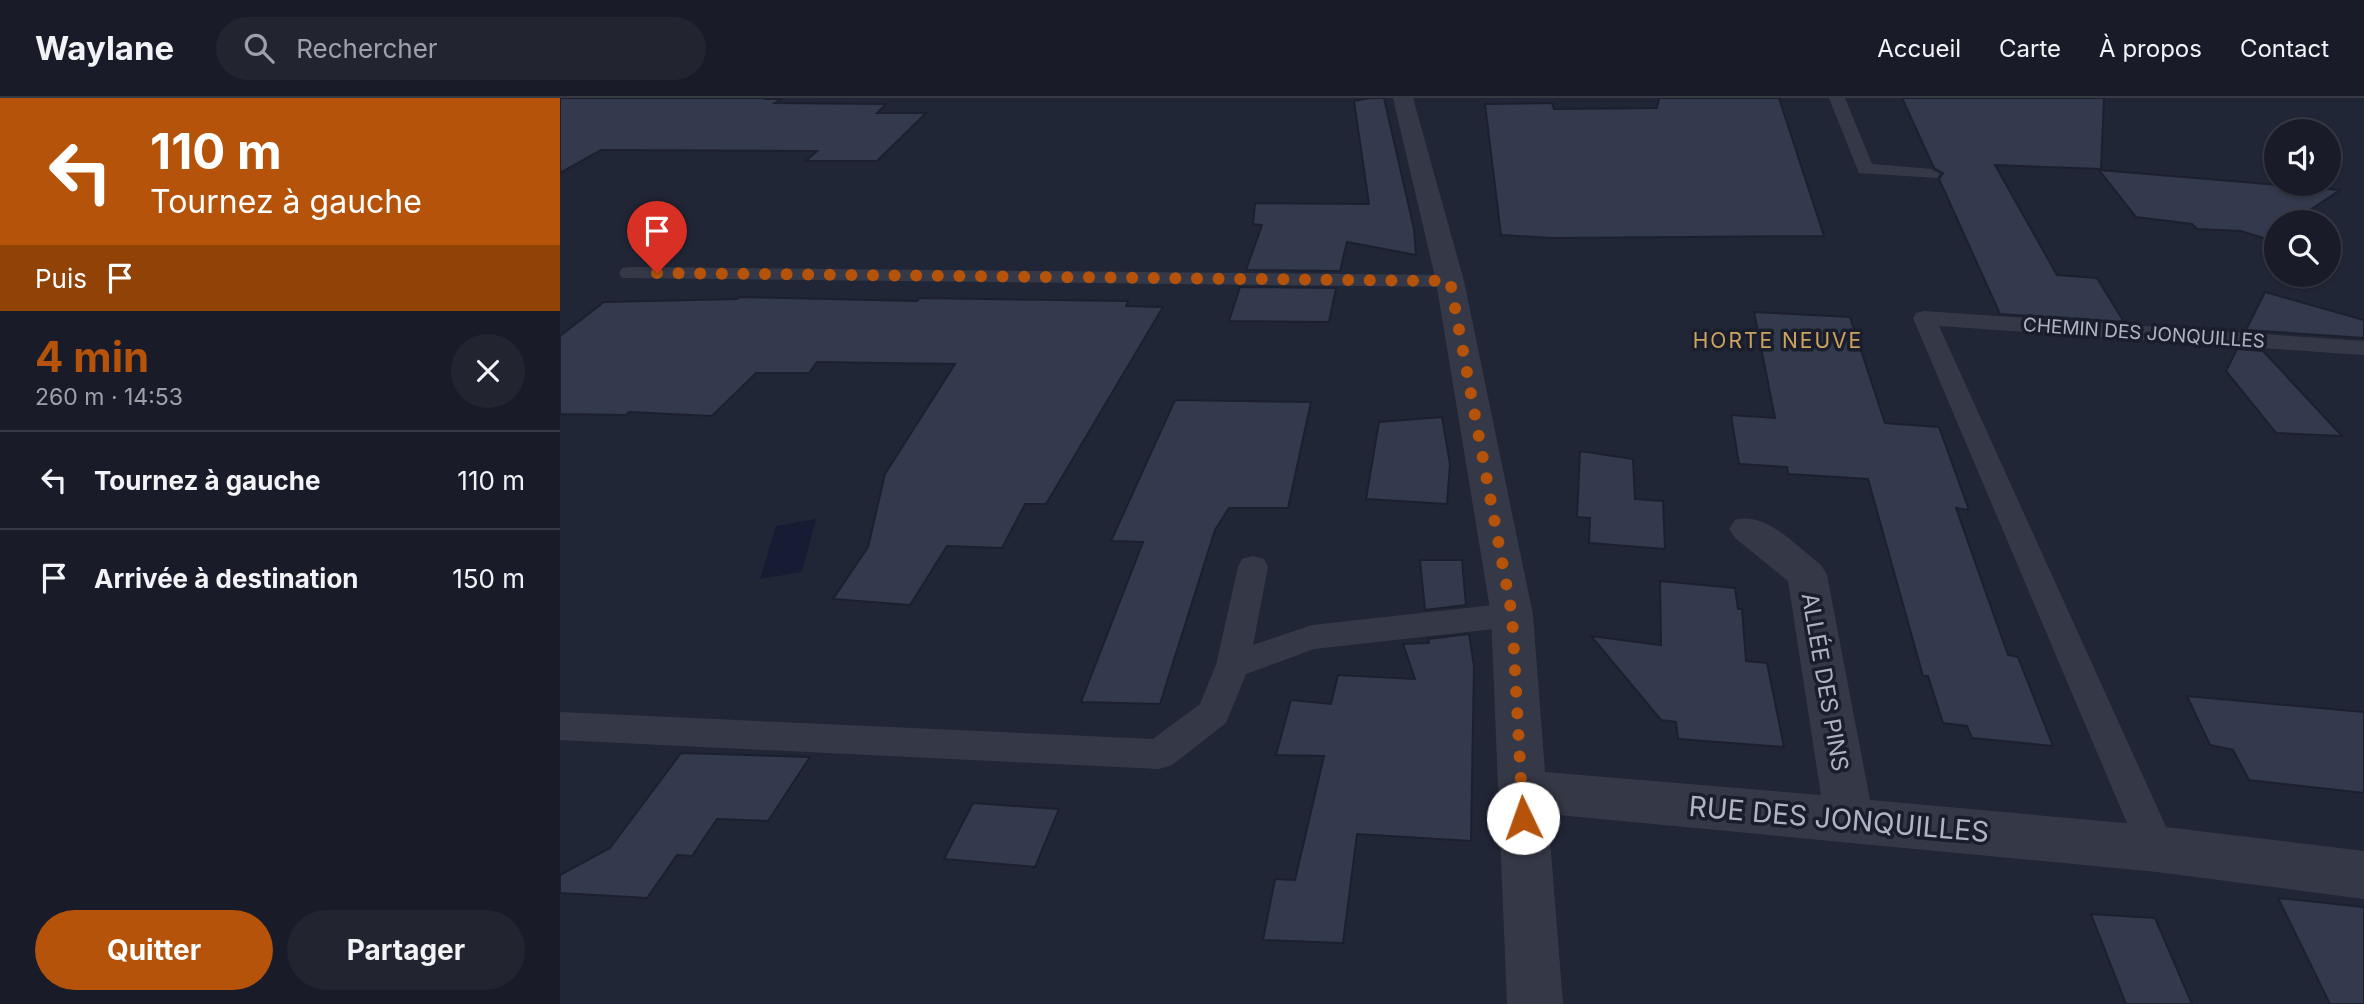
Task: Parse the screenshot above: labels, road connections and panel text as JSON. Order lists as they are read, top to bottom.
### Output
{
  "streets": {
    "street": ["ALLÉE DES PINS", "RUE DES JONQUILLES"],
    "lane": ["CHEMIN DES JONQUILLES"]
  },
  "crossings": [
    ["CHEMIN DES JONQUILLES", "RUE DES JONQUILLES"],
    ["ALLÉE DES PINS", "RUE DES JONQUILLES"]
  ],
  "districts": ["HORTE NEUVE"],
  "page": {
    "header": "Waylane",
    "search": "Rechercher",
    "nav": [
      "Accueil",
      "Carte",
      "À propos",
      "Contact"
    ],
    "turn": ["110 m", "Tournez à gauche"],
    "then": "Puis",
    "heading": ["4 min", "260 m · 14:53"],
    "list": [
      {
        "name": "Tournez à gauche",
        "value": "110 m"
      },
      {
        "name": "Arrivée à destination",
        "value": "150 m"
      }
    ],
    "buttons": ["Quitter", "Partager"]
  }
}
